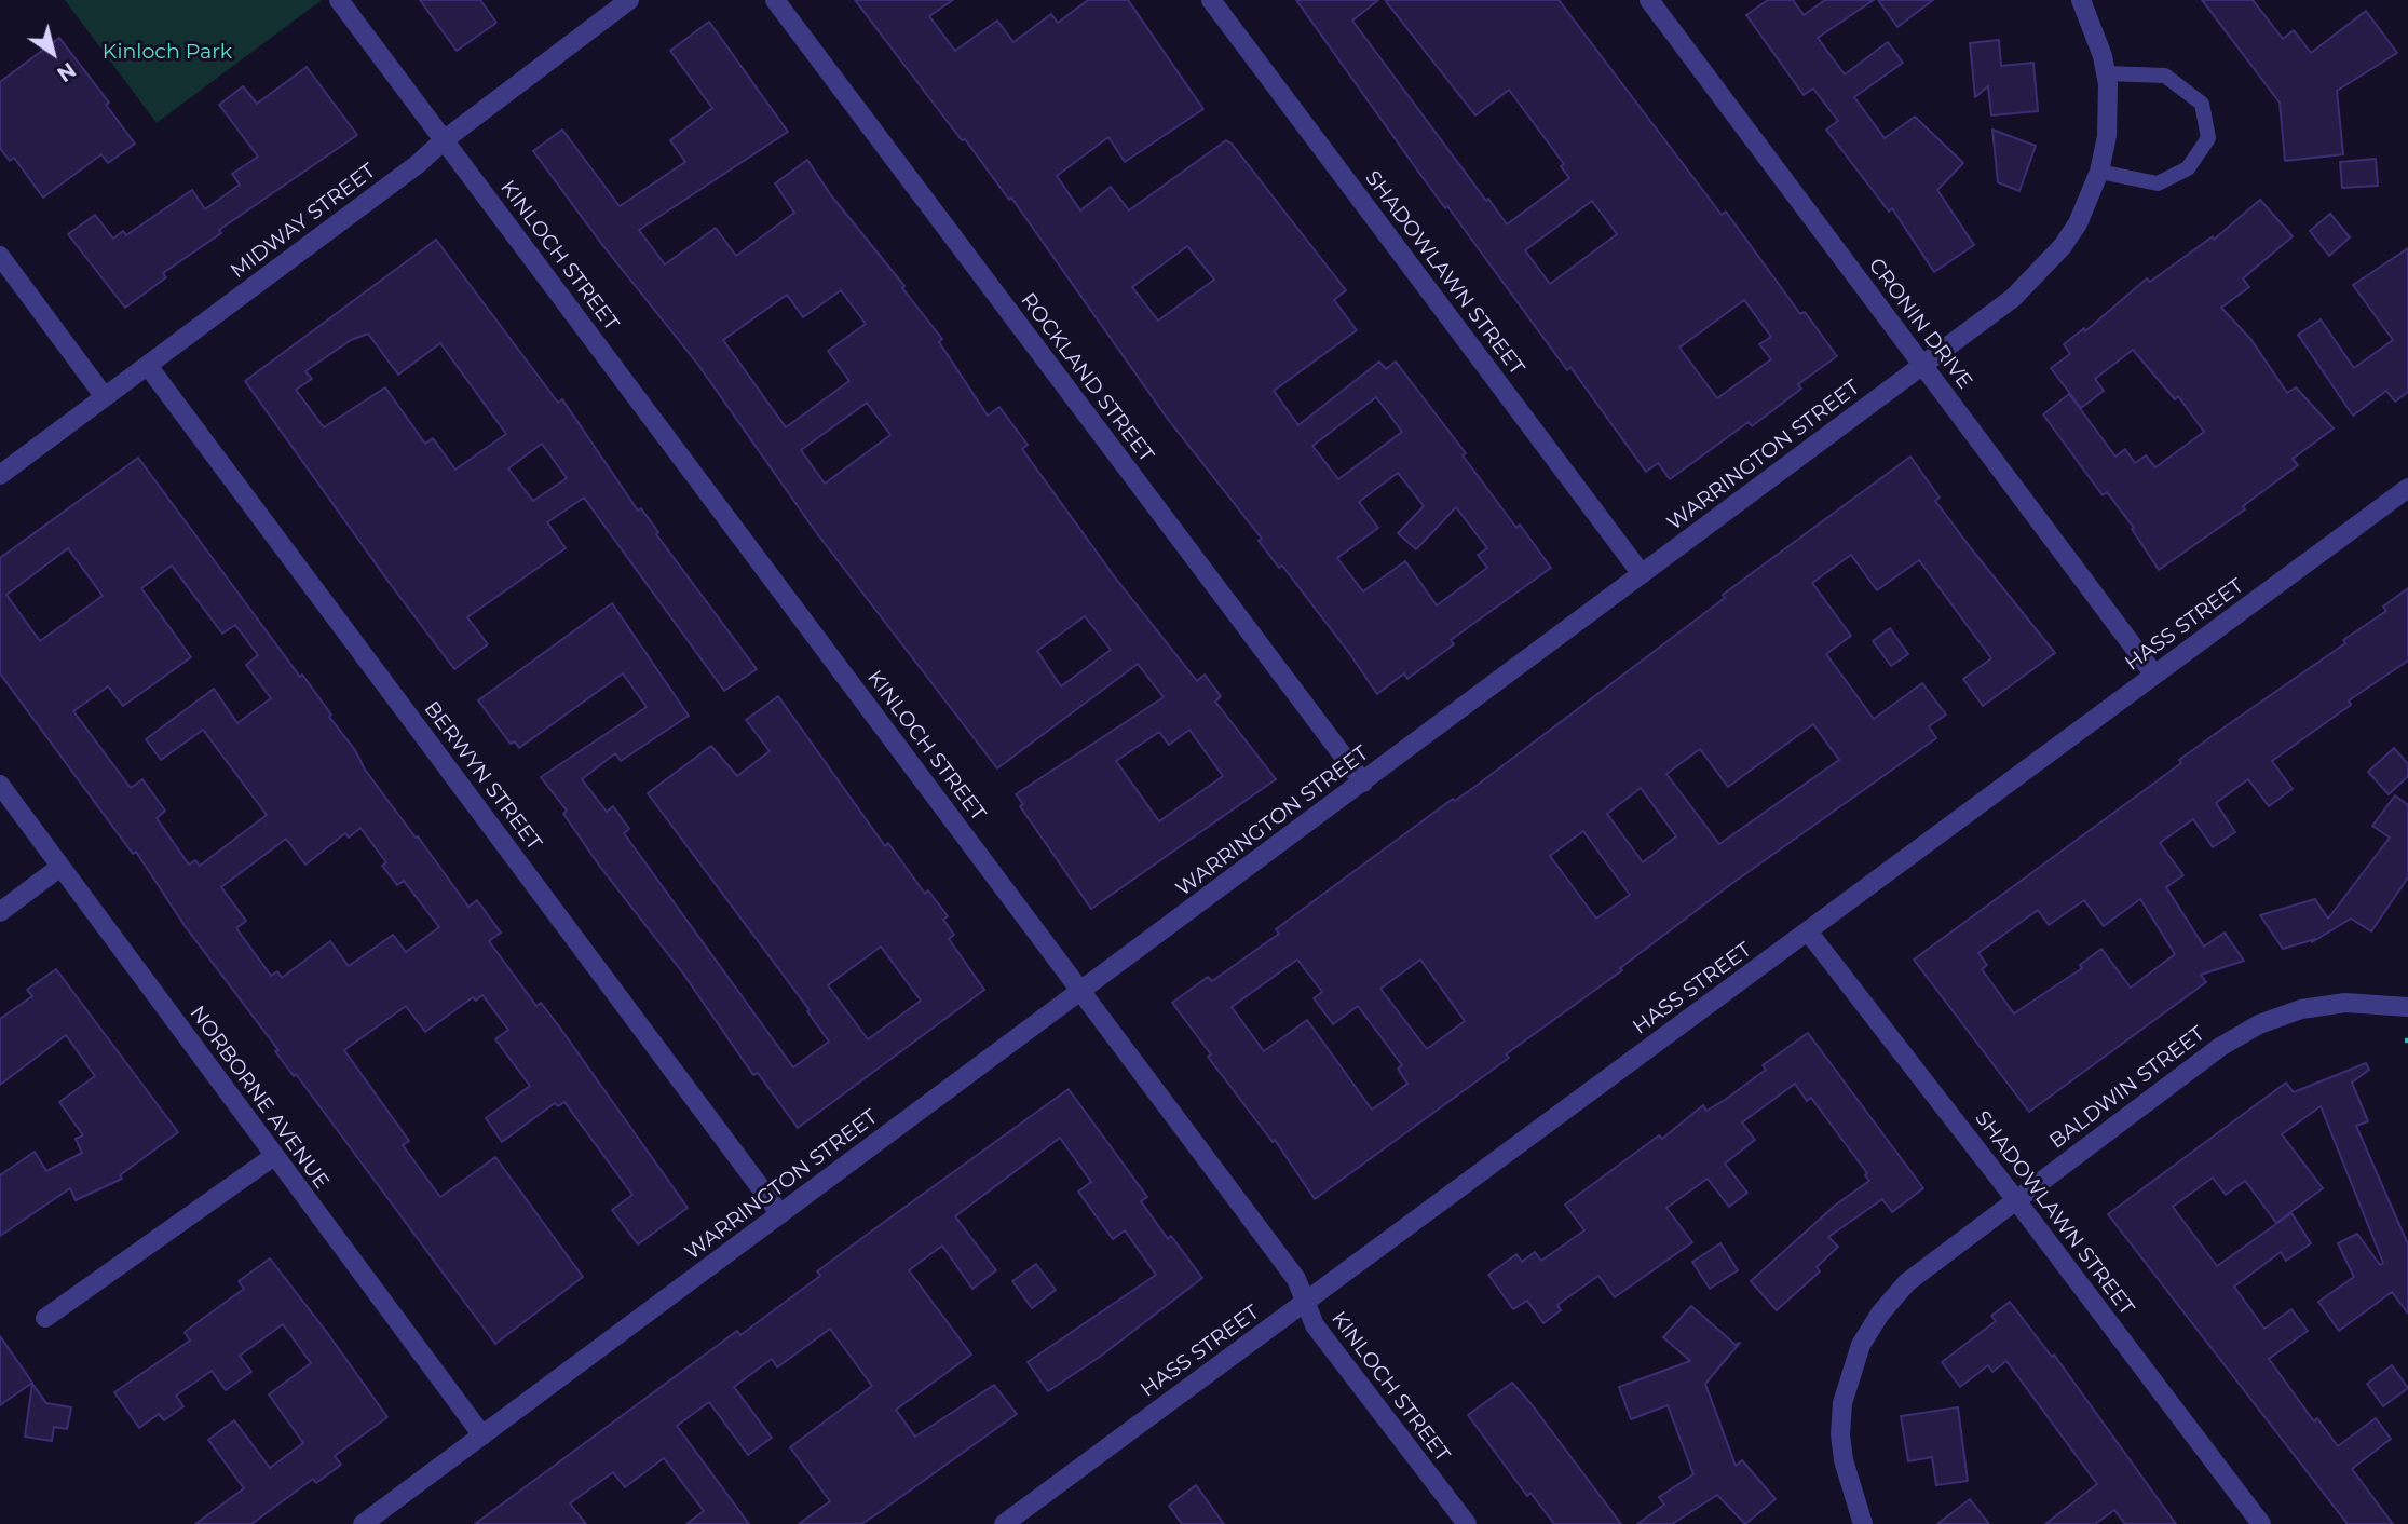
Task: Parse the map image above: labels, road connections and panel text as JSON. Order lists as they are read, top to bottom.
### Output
{
  "streets": {
    "street": [
      "MIDWAY STREET",
      "KINLOCH STREET",
      "SHADOWLAWN STREET",
      "CRONIN DRIVE",
      "ROCKLAND STREET",
      "WARRINGTON STREET",
      "HASS STREET",
      "BERWYN STREET",
      "BALDWIN STREET",
      "NORBORNE AVENUE"
    ]
  },
  "crossings": [
    ["MIDWAY STREET", "KINLOCH STREET"],
    ["MIDWAY STREET", "BERWYN STREET"],
    ["KINLOCH STREET", "WARRINGTON STREET"],
    ["KINLOCH STREET", "HASS STREET"],
    ["SHADOWLAWN STREET", "WARRINGTON STREET"],
    ["SHADOWLAWN STREET", "HASS STREET"],
    ["SHADOWLAWN STREET", "BALDWIN STREET"],
    ["CRONIN DRIVE", "WARRINGTON STREET"],
    ["CRONIN DRIVE", "HASS STREET"],
    ["ROCKLAND STREET", "WARRINGTON STREET"],
    ["WARRINGTON STREET", "BERWYN STREET"],
    ["WARRINGTON STREET", "NORBORNE AVENUE"]
  ],
  "parks": ["Kinloch Park"],
  "north": "bottom right"
}
